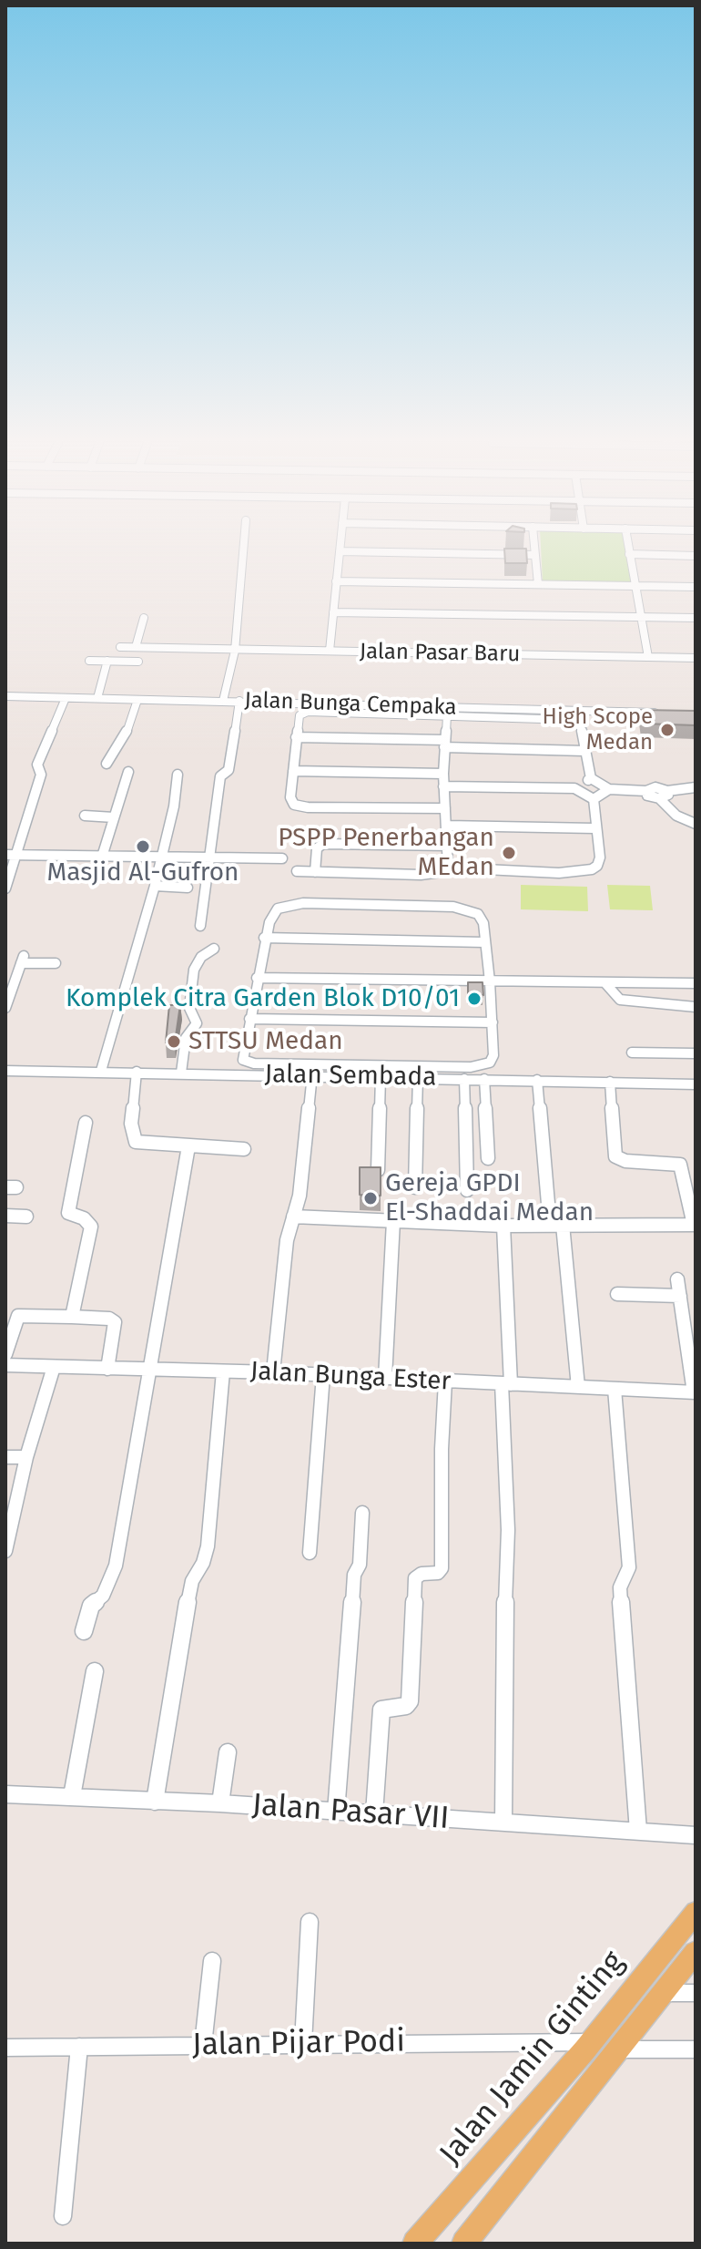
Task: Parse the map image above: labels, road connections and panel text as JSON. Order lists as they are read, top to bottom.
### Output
{
  "streets": {
    "main road": ["Jalan Jamin Ginting"],
    "street": [
      "Jalan Pasar Baru",
      "Jalan Bunga Cempaka",
      "Jalan Sembada",
      "Jalan Bunga Ester",
      "Jalan Pasar VII",
      "Jalan Pijar Podi"
    ]
  },
  "crossings": [
    ["Jalan Pijar Podi", "Jalan Jamin Ginting"]
  ],
  "places": [
    "High Scope Medan",
    "Masjid Al-Gufron",
    "PSPP Penerbangan MEdan",
    "Komplek Citra Garden Blok D10/01",
    "STTSU Medan",
    "Gereja GPDI El-Shaddai Medan"
  ]
}
